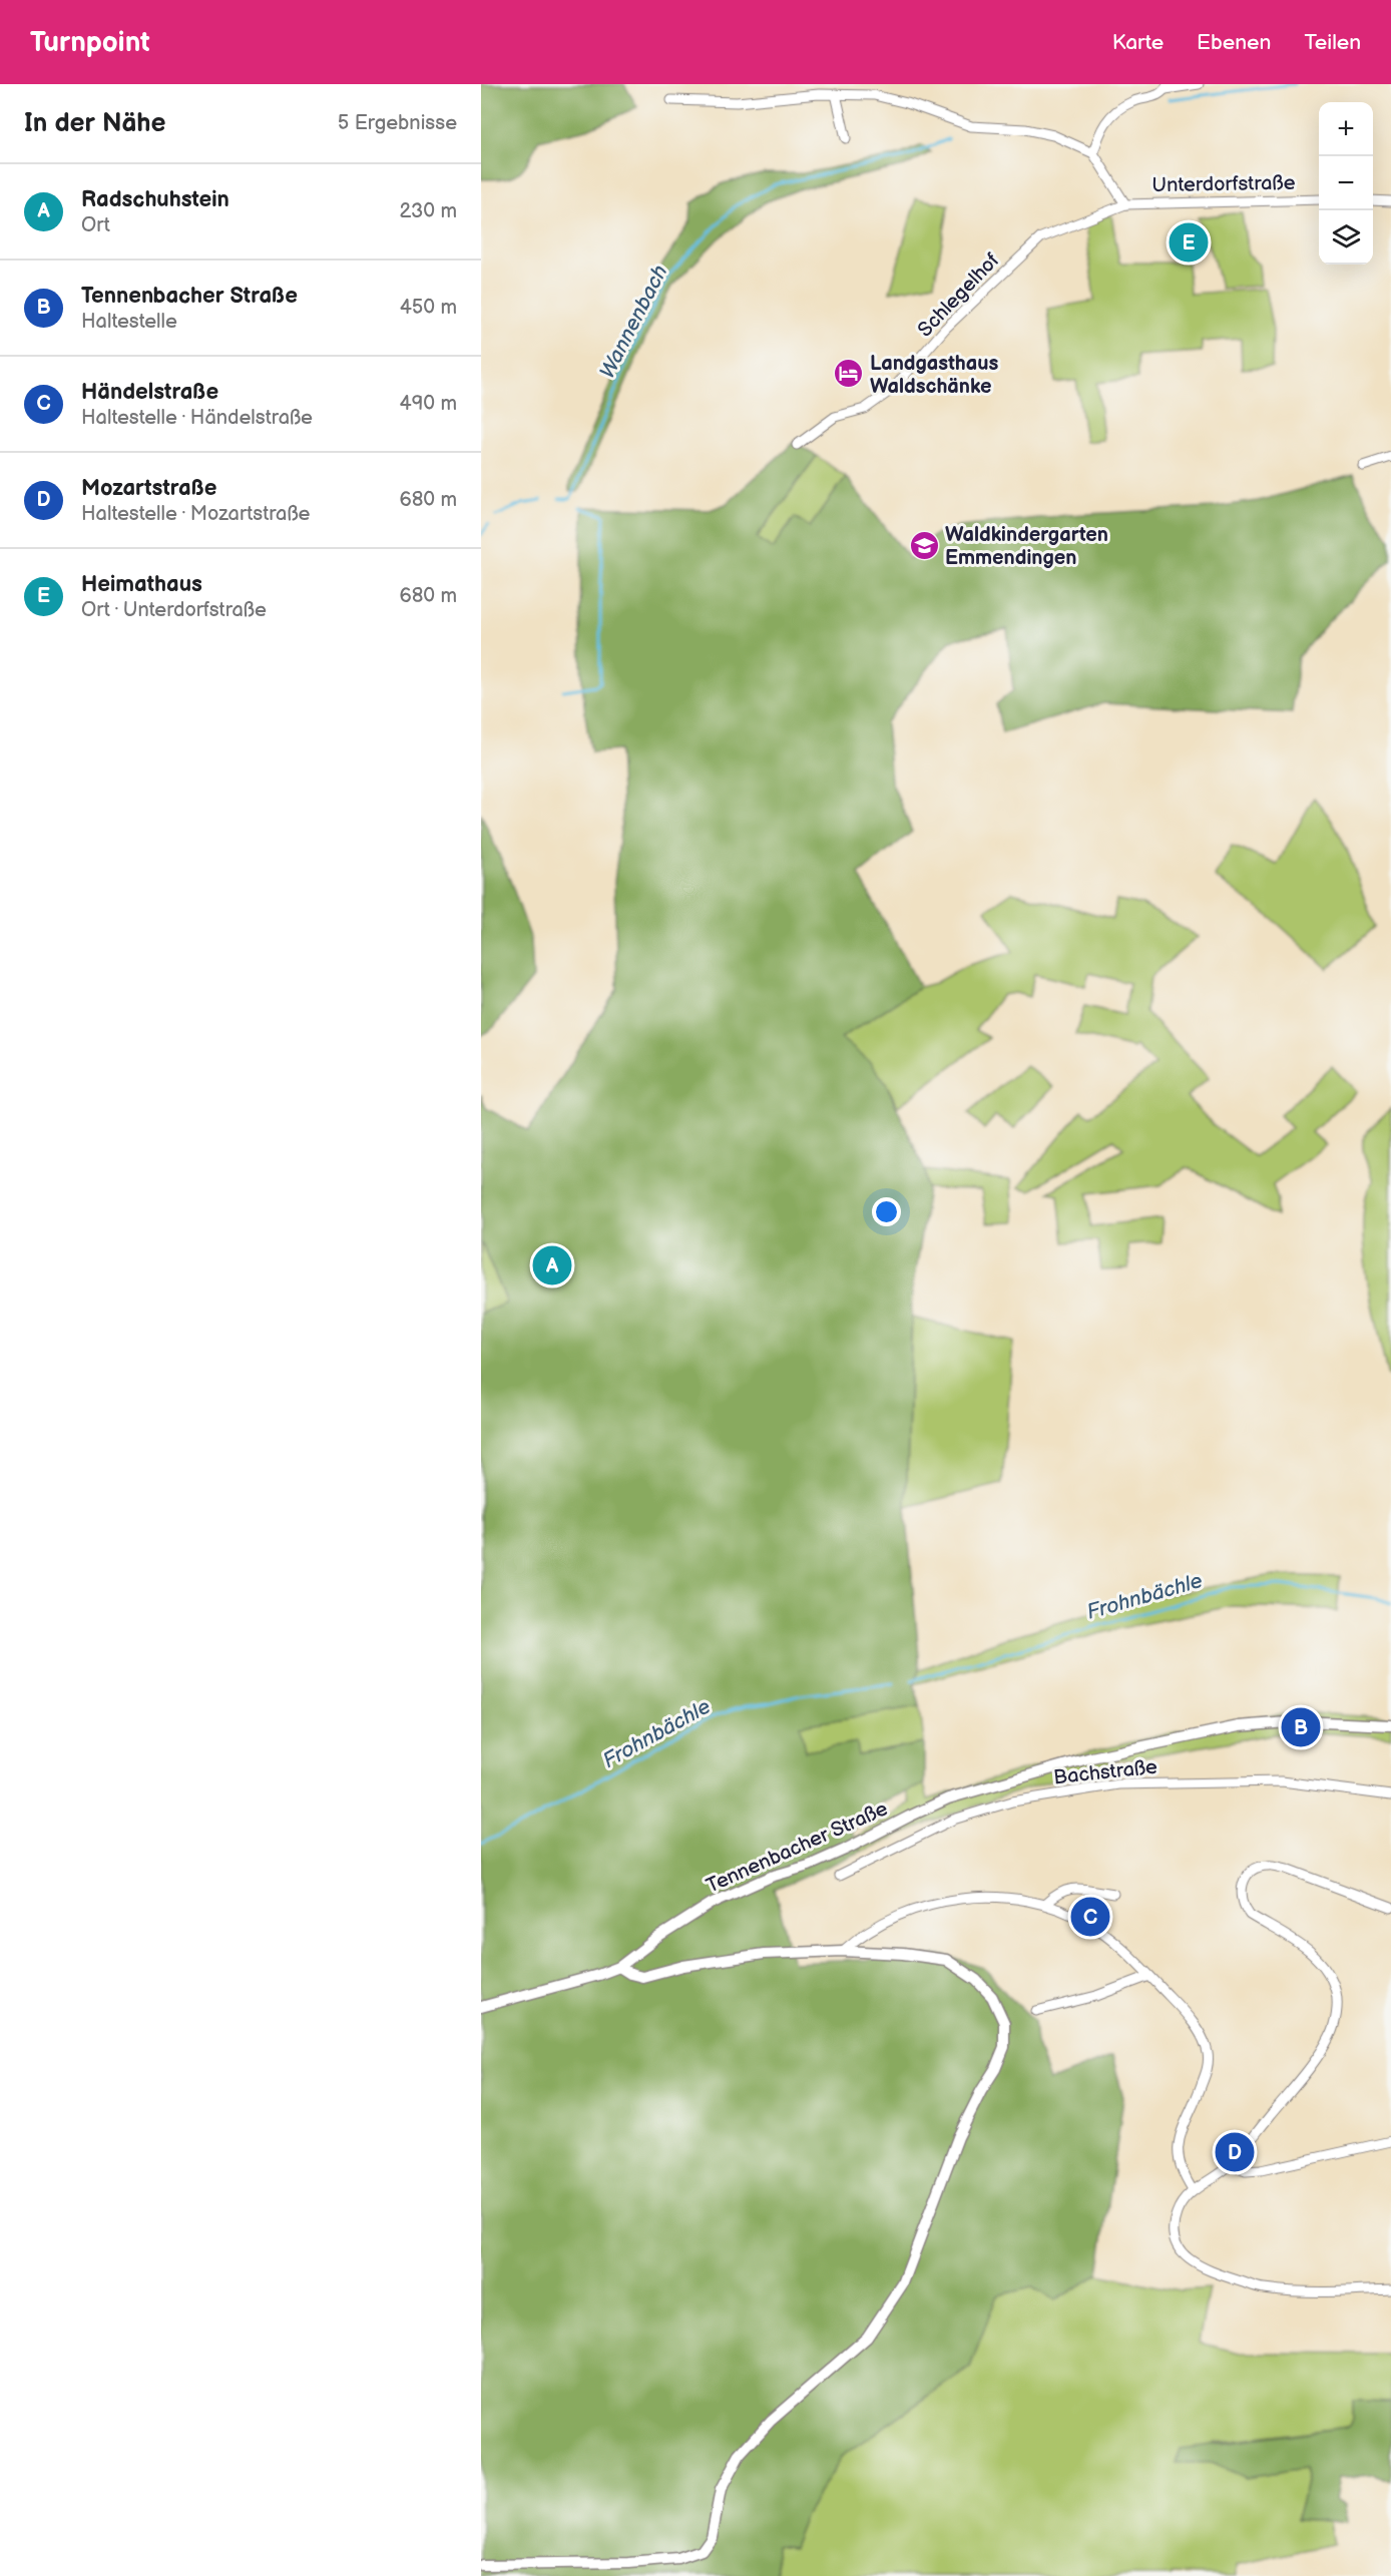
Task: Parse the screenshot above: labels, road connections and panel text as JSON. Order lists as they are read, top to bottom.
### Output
{
  "streets": {
    "street": [
      "Unterdorfstraße",
      "Schlegelhof",
      "Bachstraße",
      "Tennenbacher Straße"
    ]
  },
  "crossings": [
    ["Unterdorfstraße", "Schlegelhof"]
  ],
  "water": ["Wannenbach", "Frohnbächle"],
  "places": {
    "hotel": ["Landgasthaus Waldschänke"],
    "school or university": ["Waldkindergarten Emmendingen"]
  },
  "page": {
    "header": "Turnpoint",
    "nav": ["Karte", "Ebenen", "Teilen"],
    "heading": ["In der Nähe", "5 Ergebnisse"],
    "map_buttons": ["+", "−"],
    "list": [
      {
        "mark": "A",
        "name": "Radschuhstein",
        "note": "Ort",
        "value": "230 m"
      },
      {
        "mark": "B",
        "name": "Tennenbacher Straße",
        "note": "Haltestelle",
        "value": "450 m"
      },
      {
        "mark": "C",
        "name": "Händelstraße",
        "note": "Haltestelle · Händelstraße",
        "value": "490 m"
      },
      {
        "mark": "D",
        "name": "Mozartstraße",
        "note": "Haltestelle · Mozartstraße",
        "value": "680 m"
      },
      {
        "mark": "E",
        "name": "Heimathaus",
        "note": "Ort · Unterdorfstraße",
        "value": "680 m"
      }
    ],
    "pins": [
      "E",
      "A",
      "B",
      "C",
      "D"
    ]
  }
}
